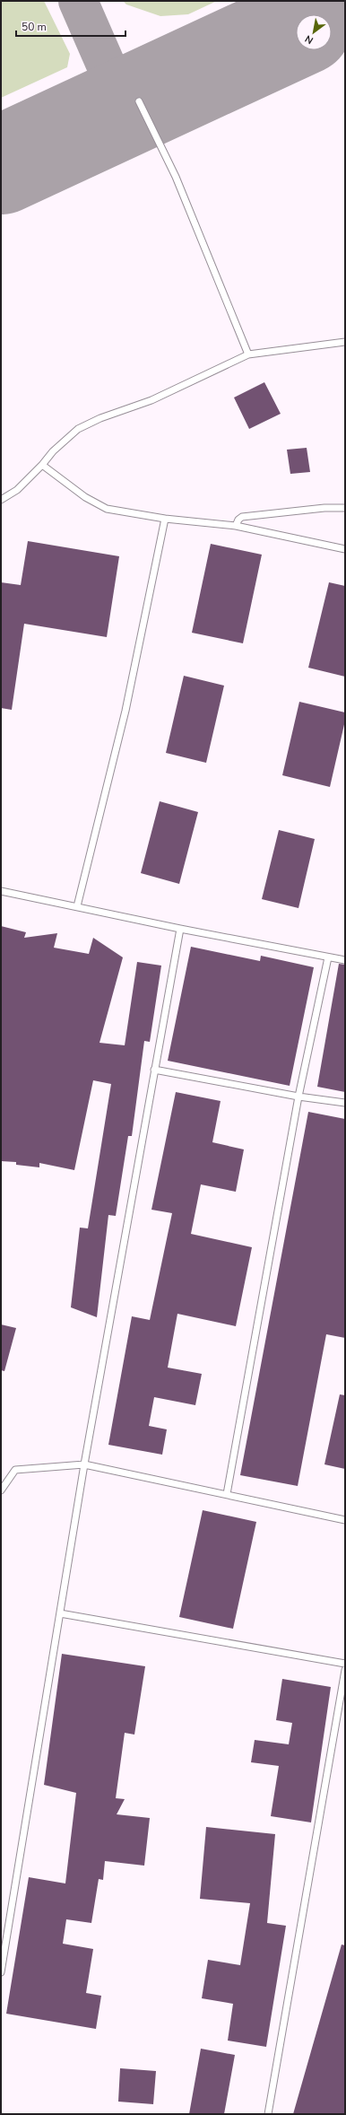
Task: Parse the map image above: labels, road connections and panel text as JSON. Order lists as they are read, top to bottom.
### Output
{
  "scale_bar": "50 m",
  "north": "bottom left"
}
